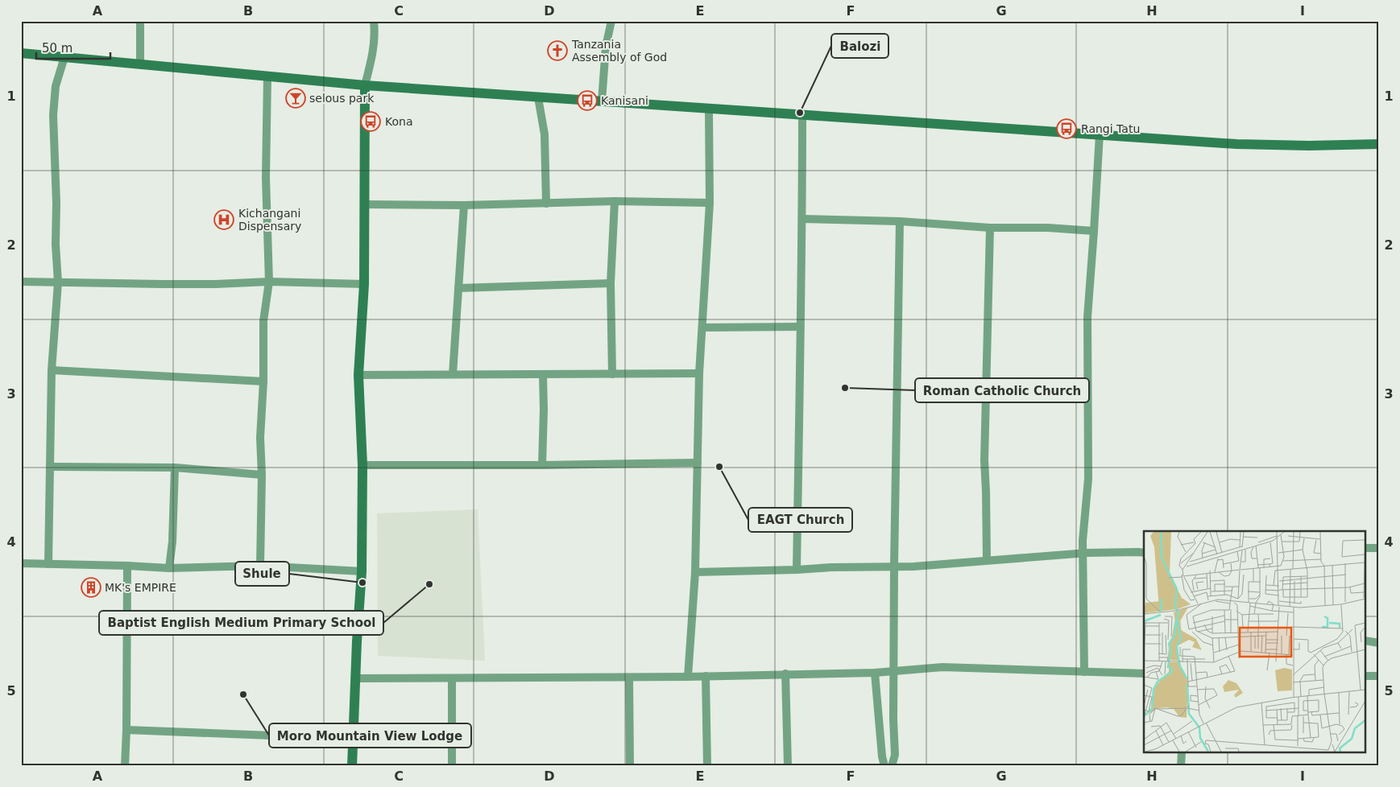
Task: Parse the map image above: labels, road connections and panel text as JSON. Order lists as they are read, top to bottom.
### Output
{
  "places": {
    "church": ["Tanzania Assembly of God"],
    "bar": ["selous park"],
    "bus stop": ["Kanisani", "Kona", "Rangi Tatu"],
    "other": [
      "Balozi",
      "Roman Catholic Church",
      "EAGT Church",
      "Shule",
      "Baptist English Medium Primary School",
      "Moro Mountain View Lodge"
    ],
    "hospital": ["Kichangani Dispensary"],
    "building": ["MK's EMPIRE"]
  },
  "scale_bar": "50 m",
  "grid": {
    "columns": [
      "A",
      "B",
      "C",
      "D",
      "E",
      "F",
      "G",
      "H",
      "I"
    ],
    "rows": [
      "1",
      "2",
      "3",
      "4",
      "5"
    ]
  }
}
